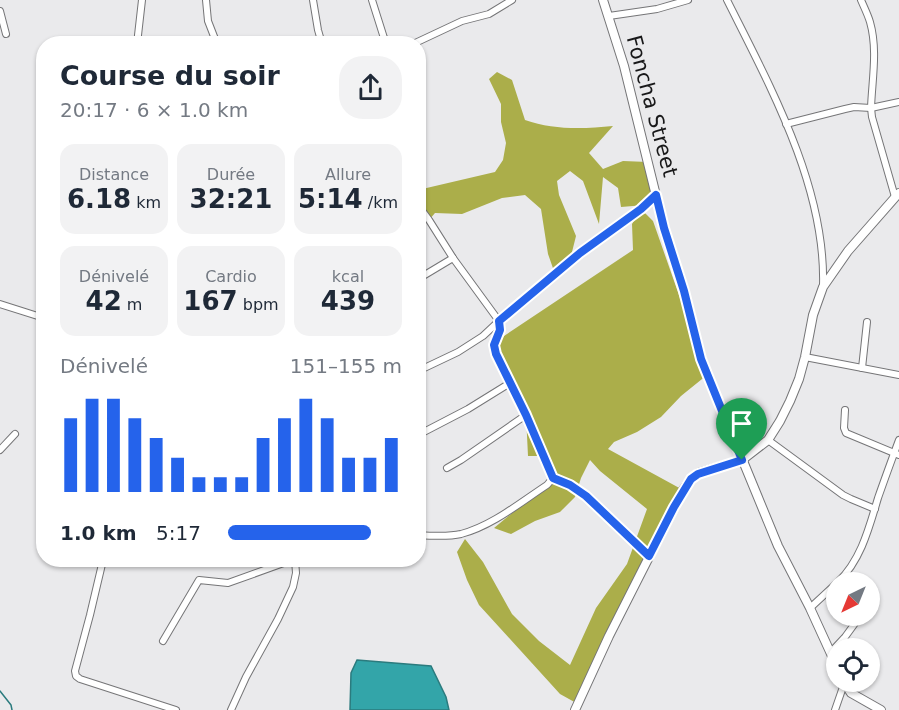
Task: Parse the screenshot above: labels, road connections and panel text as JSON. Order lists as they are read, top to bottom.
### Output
{
  "streets": {
    "main road": ["Foncha Street"]
  },
  "north": "bottom left",
  "page": {
    "heading": ["Course du soir", "20:17 · 6 × 1.0 km"],
    "stats": [
      ["Distance", "6.18 km"],
      ["Durée", "32:21"],
      ["Allure", "5:14 /km"],
      ["Dénivelé", "42 m"],
      ["Cardio", "167 bpm"],
      ["kcal", "439"]
    ],
    "chart": ["Dénivelé", "151–155 m"],
    "list": [
      {
        "name": "1.0 km",
        "note": "5:17"
      }
    ]
  }
}
